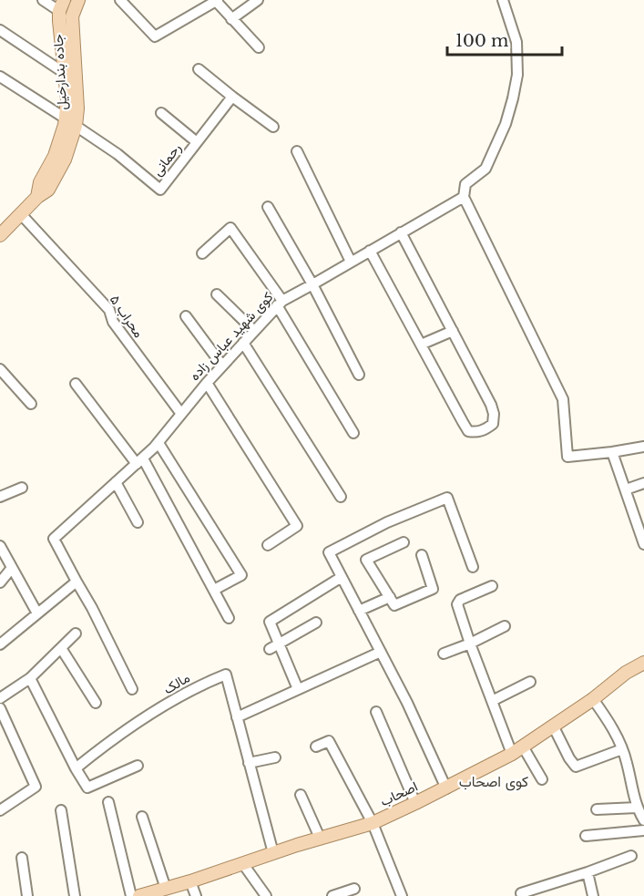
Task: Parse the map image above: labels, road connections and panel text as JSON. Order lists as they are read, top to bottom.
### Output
{
  "streets": {
    "main road": ["جاده بندارخیل", "اصحاب"],
    "street": [
      "رحمانی",
      "محراب ۵",
      "کوی شهید عباس زاده",
      "مالک"
    ]
  },
  "crossings": [
    ["جاده بندارخیل", "رحمانی"],
    ["جاده بندارخیل", "محراب ۵"],
    ["محراب ۵", "کوی شهید عباس زاده"],
    ["مالک", "اصحاب"]
  ],
  "districts": ["کوی اصحاب"],
  "scale_bar": "100 m"
}
